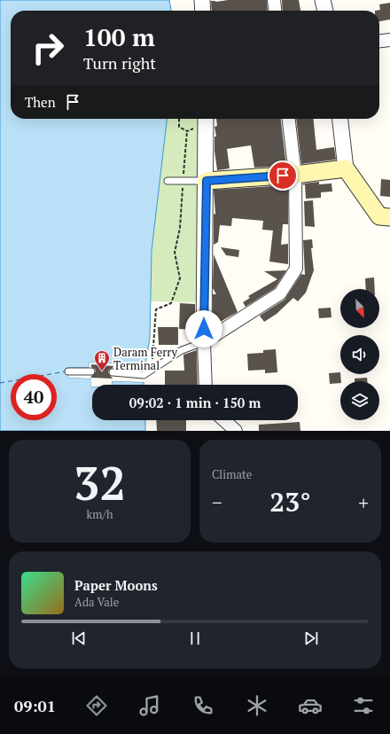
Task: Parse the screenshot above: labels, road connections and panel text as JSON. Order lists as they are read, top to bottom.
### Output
{
  "places": {
    "building": ["Daram Ferry Terminal"]
  },
  "north": "bottom right",
  "page": {
    "turn": ["100 m", "Turn right"],
    "then": "Then",
    "limit": "40",
    "trip": "09:02 · 1 min · 150 m",
    "tile": [
      ["32", "km/h"],
      "Climate"
    ],
    "heat": ["−", "23°", "+"],
    "song": ["Paper Moons", "Ada Vale"],
    "tabs": "09:01"
  }
}
